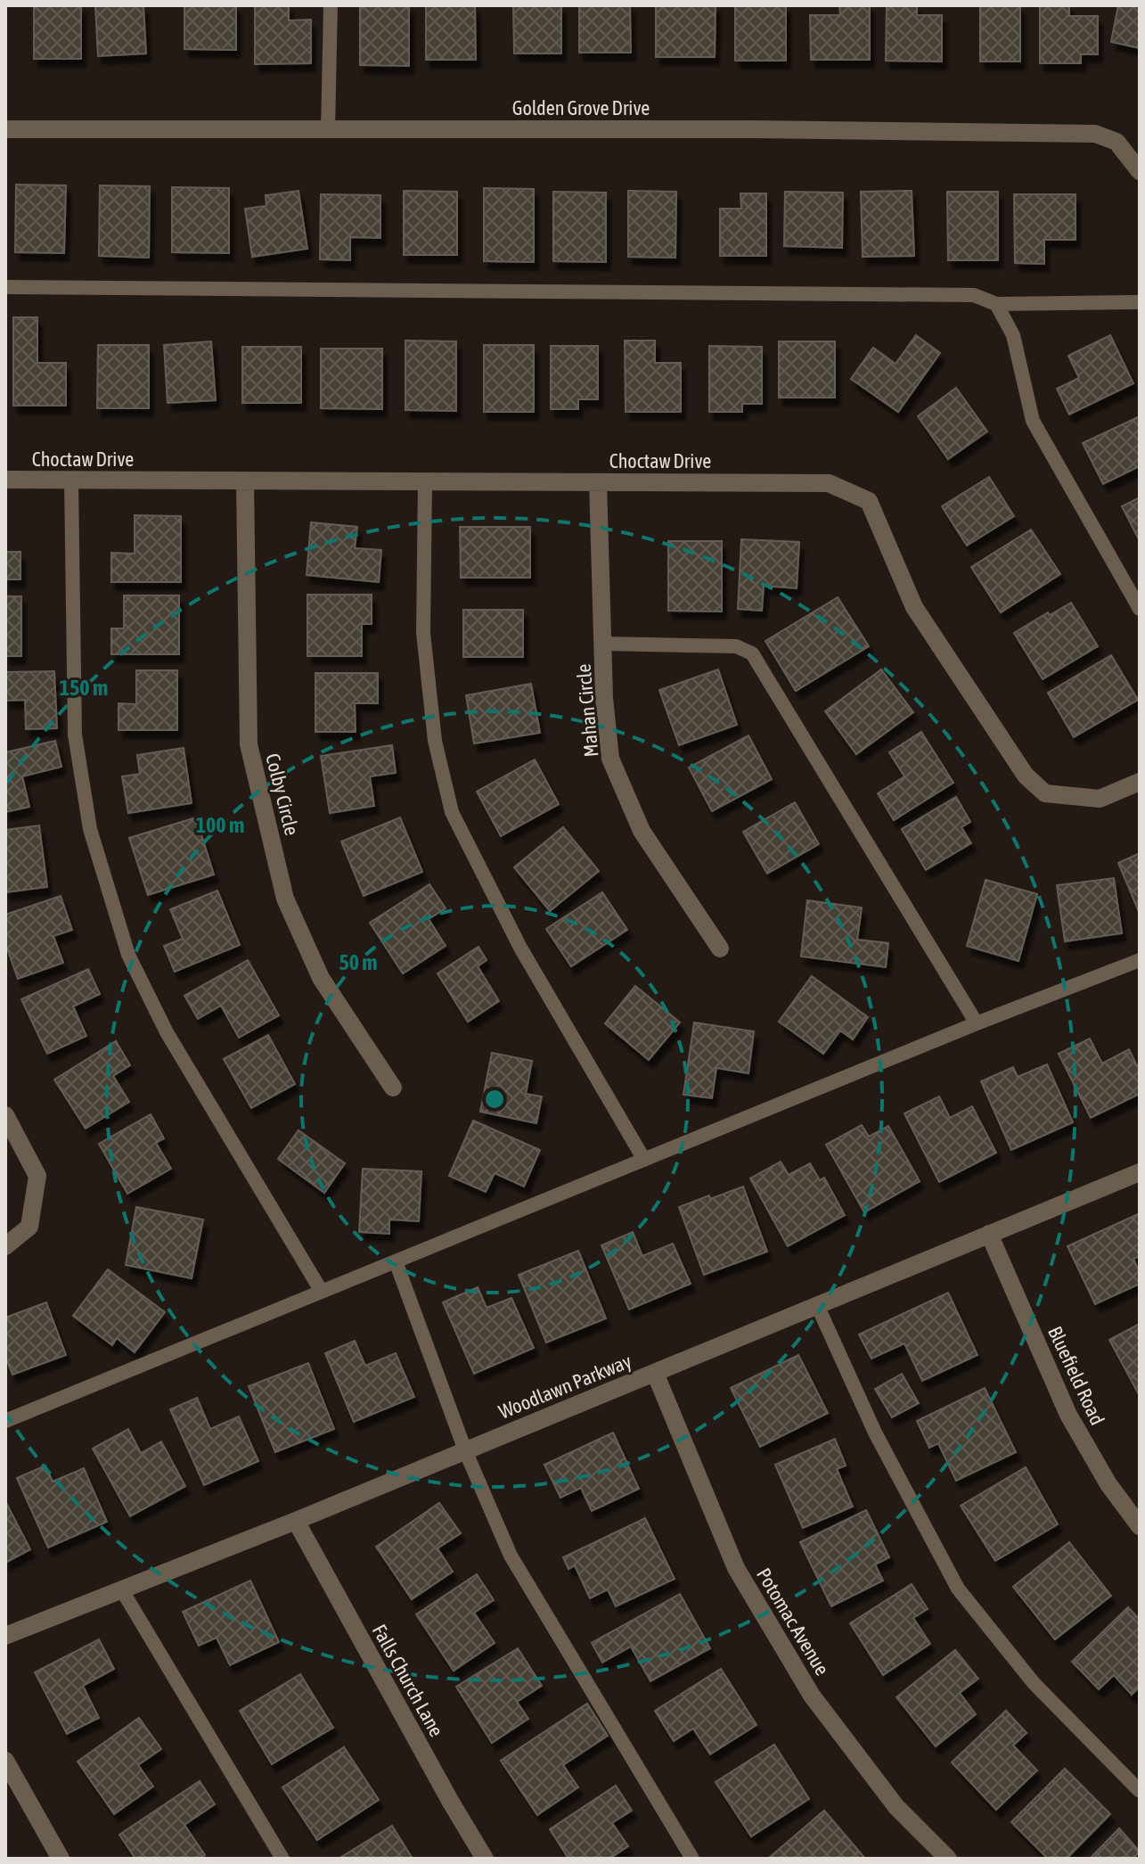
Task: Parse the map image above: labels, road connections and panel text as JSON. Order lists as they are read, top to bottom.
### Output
{
  "streets": {
    "street": [
      "Golden Grove Drive",
      "Choctaw Drive",
      "Mahan Circle",
      "Colby Circle",
      "Bluefield Road",
      "Woodlawn Parkway",
      "Potomac Avenue",
      "Falls Church Lane"
    ]
  },
  "crossings": [
    ["Choctaw Drive", "Mahan Circle"],
    ["Choctaw Drive", "Colby Circle"],
    ["Bluefield Road", "Woodlawn Parkway"],
    ["Woodlawn Parkway", "Potomac Avenue"],
    ["Woodlawn Parkway", "Falls Church Lane"]
  ],
  "rings": ["150 m", "100 m", "50 m"]
}
